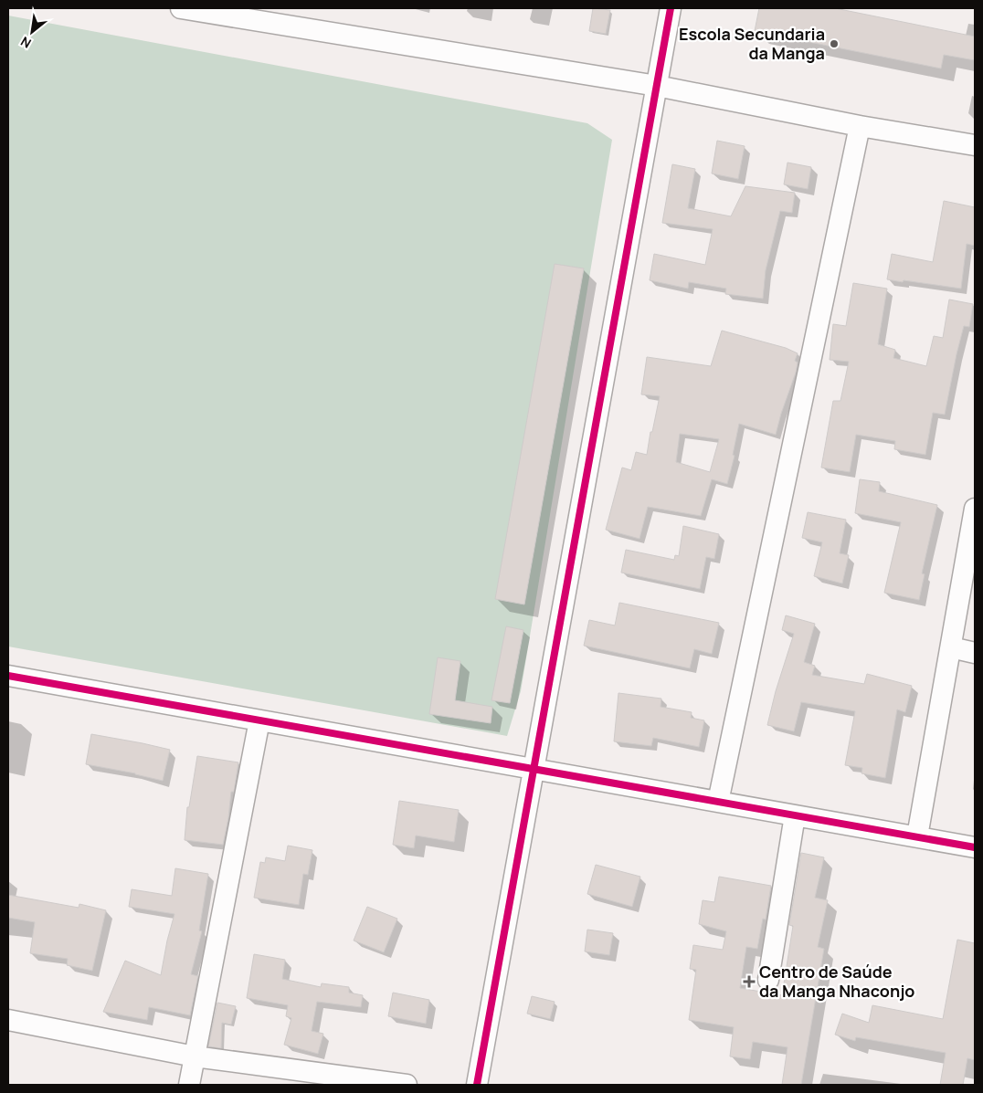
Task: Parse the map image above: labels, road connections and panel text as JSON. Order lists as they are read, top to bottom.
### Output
{
  "places": {
    "other": ["Escola Secundaria da Manga"],
    "health": ["Centro de Saúde da Manga Nhaconjo"]
  },
  "north": "bottom left"
}
